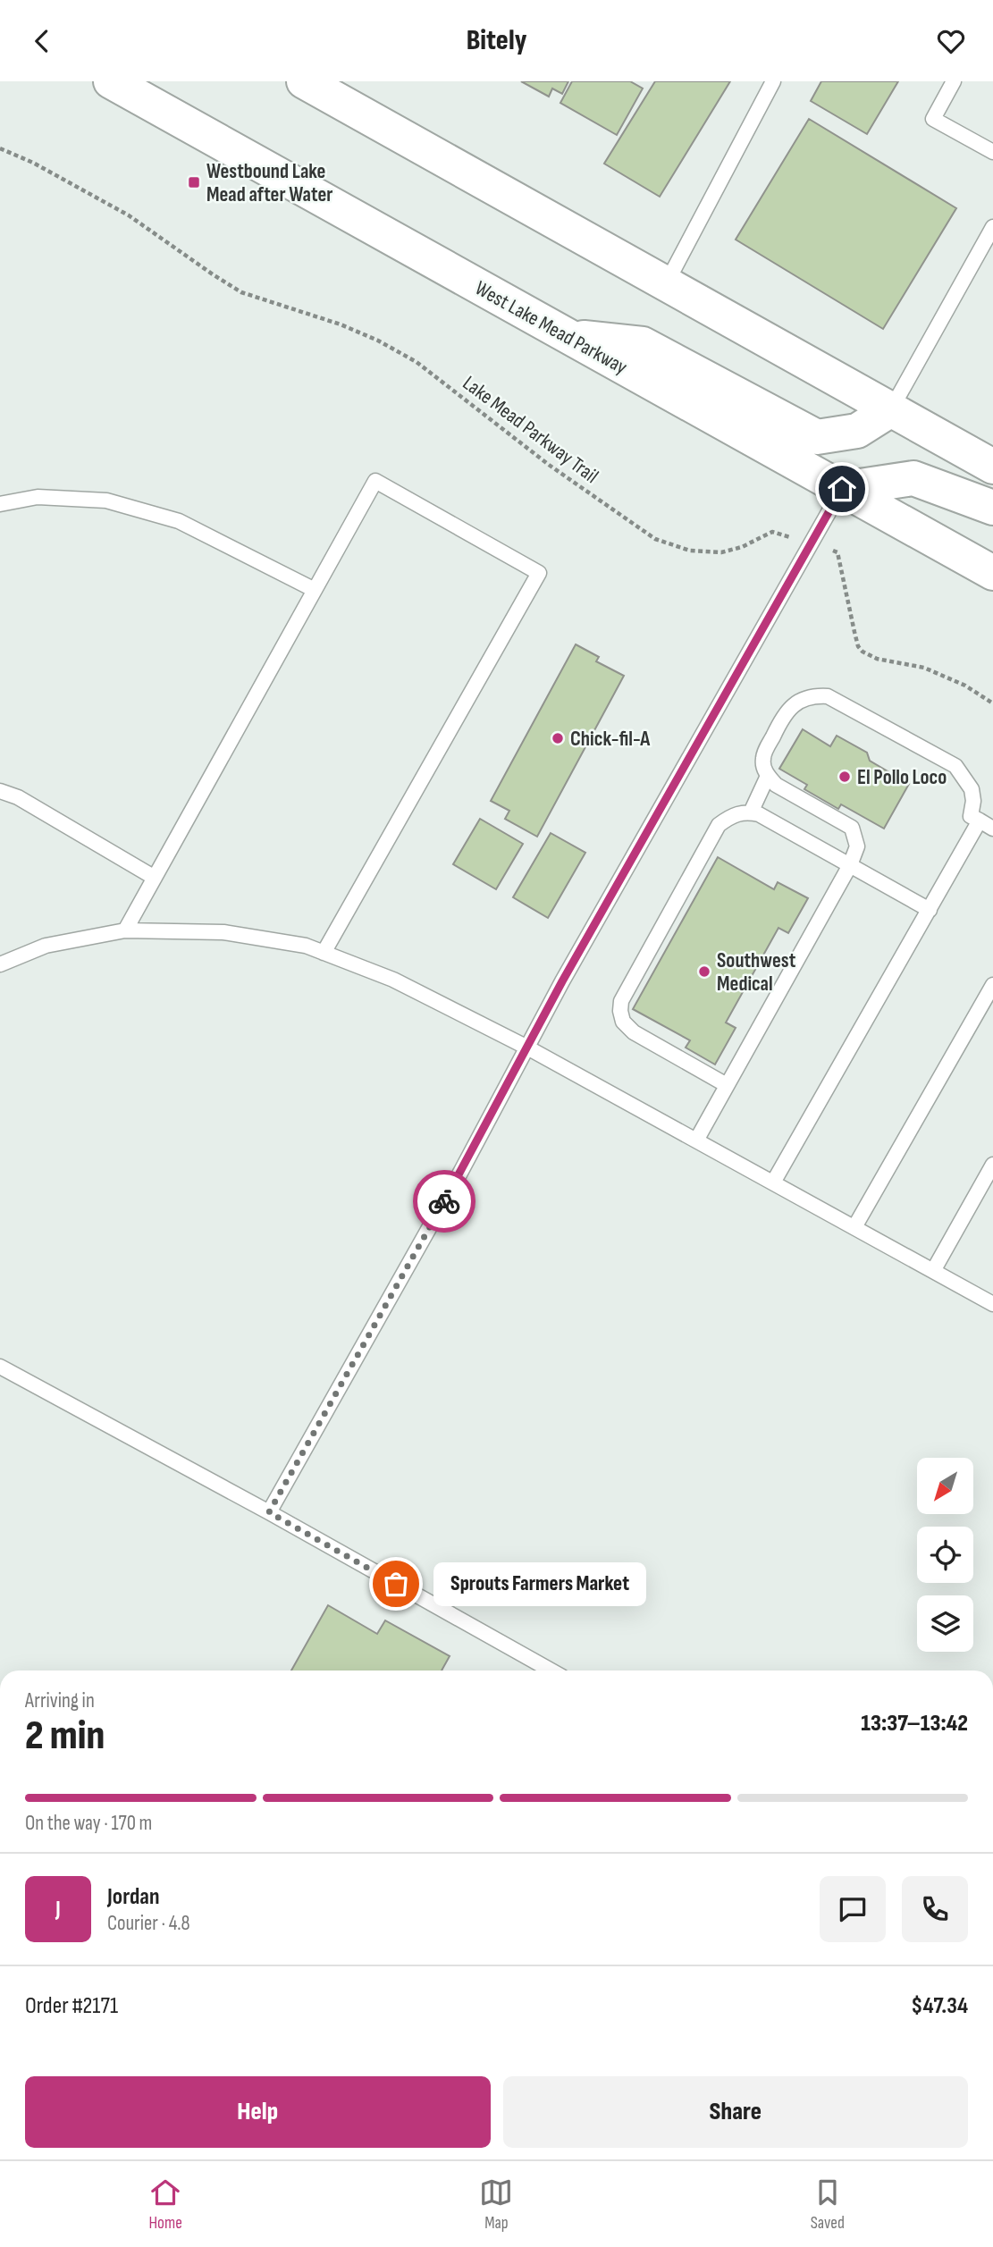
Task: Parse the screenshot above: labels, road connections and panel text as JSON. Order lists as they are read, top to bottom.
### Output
{
  "streets": {
    "main road": ["West Lake Mead Parkway"],
    "path": ["Lake Mead Parkway Trail"]
  },
  "places": {
    "transit": ["Westbound Lake Mead after Water"],
    "other": [
      "Chick-fil-A",
      "El Pollo Loco",
      "Southwest Medical",
      "Sprouts Farmers Market"
    ]
  },
  "north": "bottom left",
  "page": {
    "header": "Bitely",
    "bubble": "Sprouts Farmers Market",
    "heading": ["2 min", "Arriving in", "13:37–13:42"],
    "panel": [
      "Jordan",
      "Courier · 4.8",
      "Order #2171",
      "$47.34"
    ],
    "bar": "On the way · 170 m",
    "round": "J",
    "buttons": ["Help", "Share"],
    "tabs": ["Home", "Map", "Saved"]
  }
}
